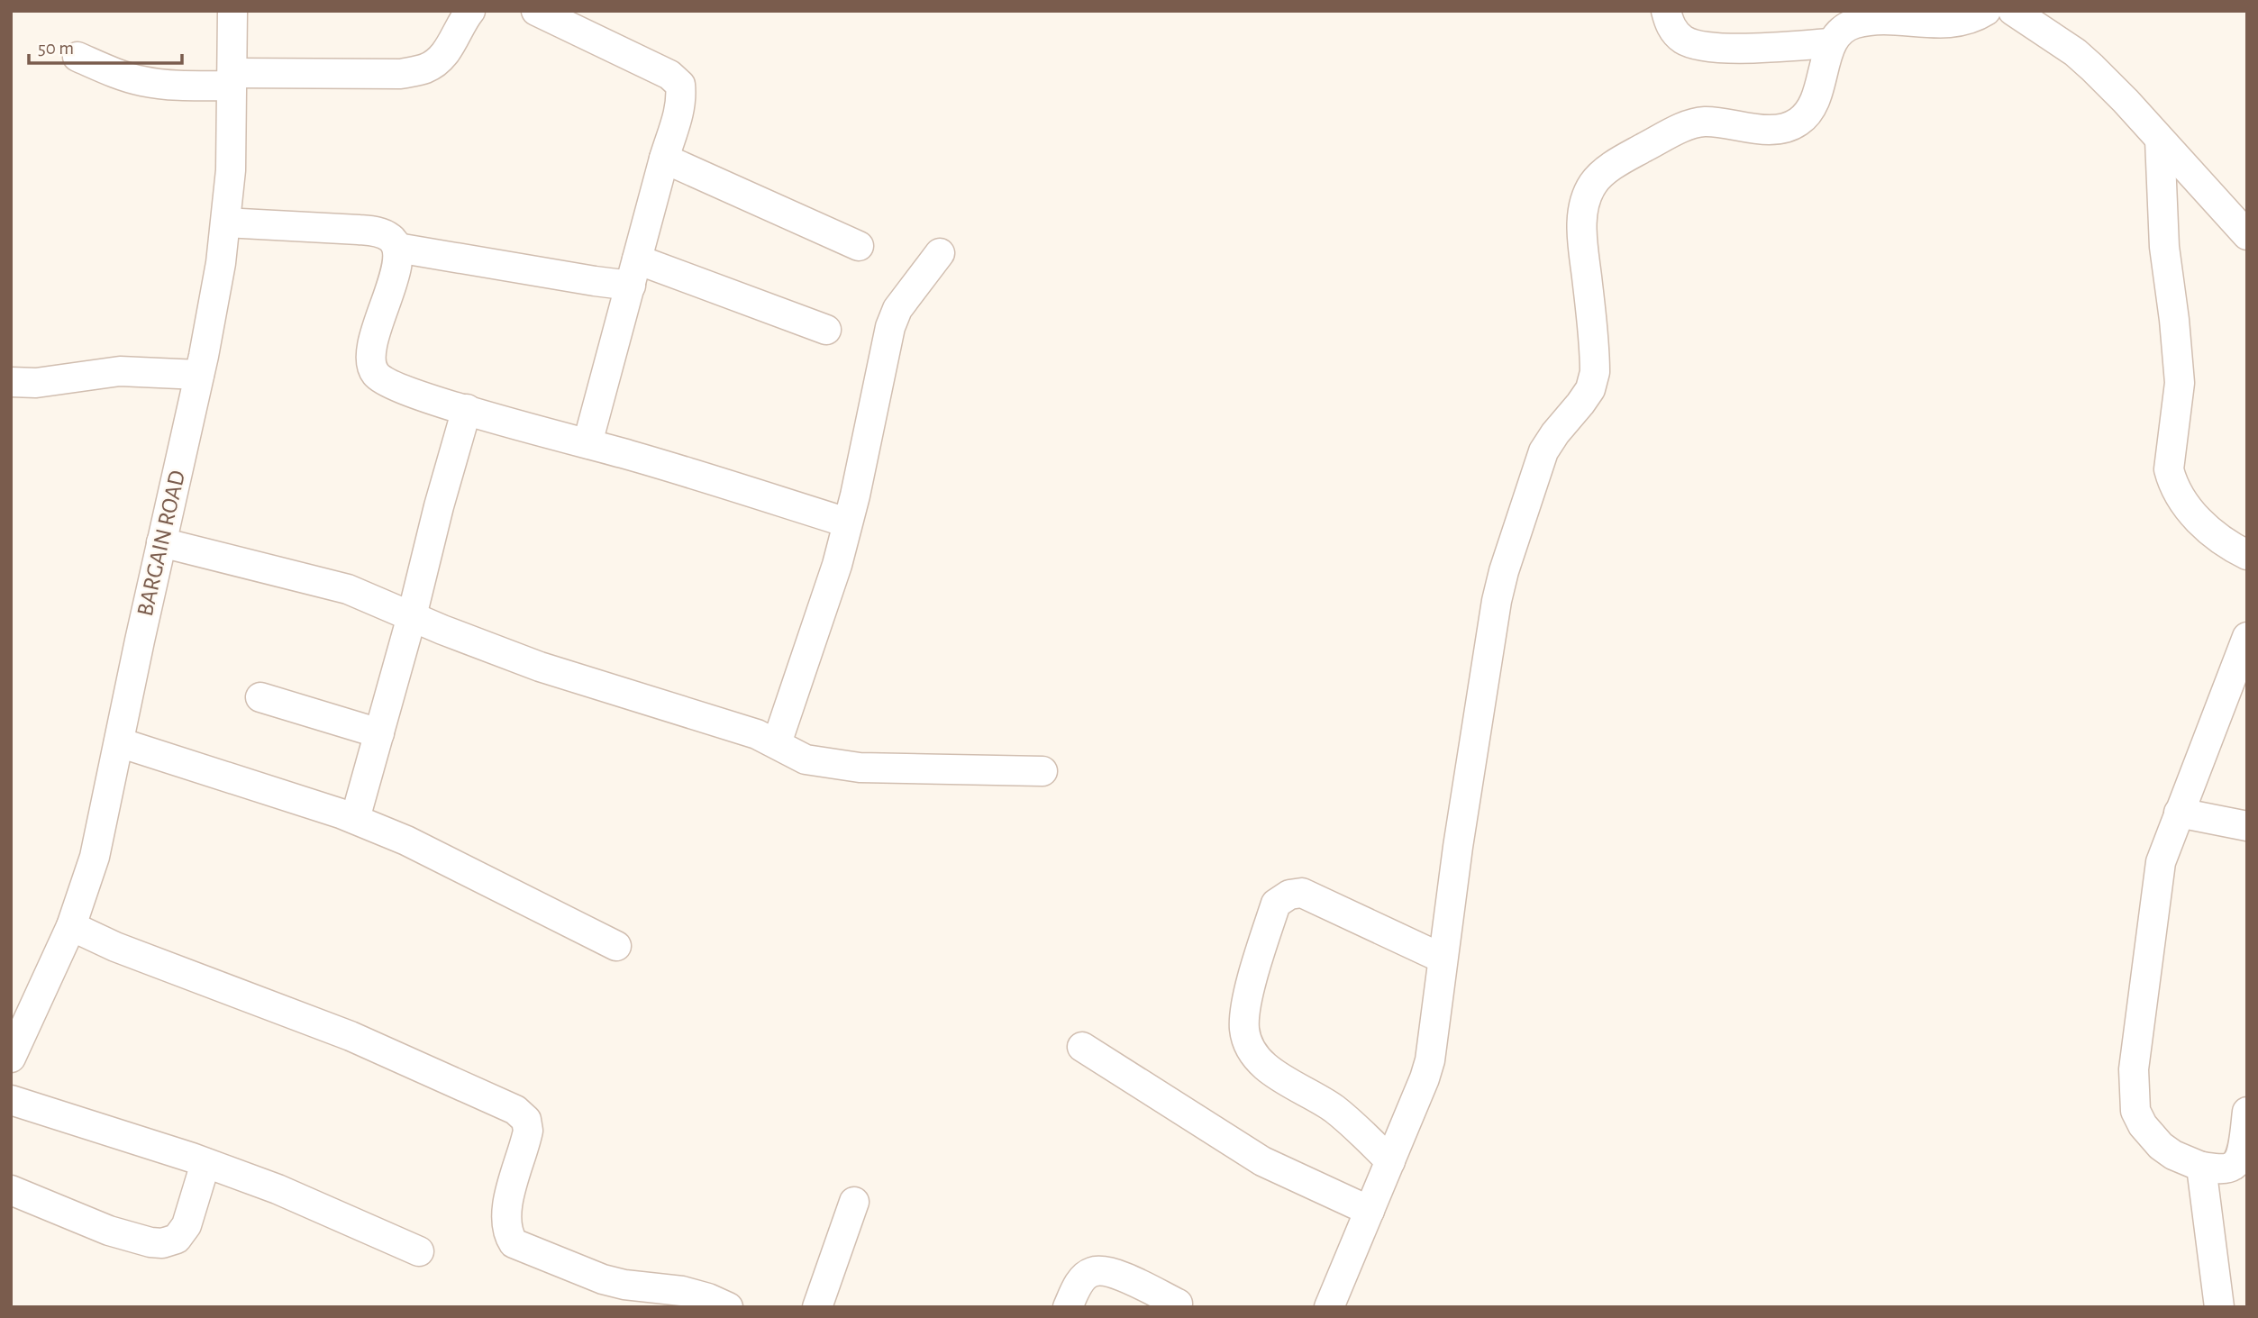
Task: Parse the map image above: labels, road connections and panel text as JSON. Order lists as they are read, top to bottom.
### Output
{
  "streets": {
    "street": ["BARGAIN ROAD"]
  },
  "scale_bar": "50 m"
}
